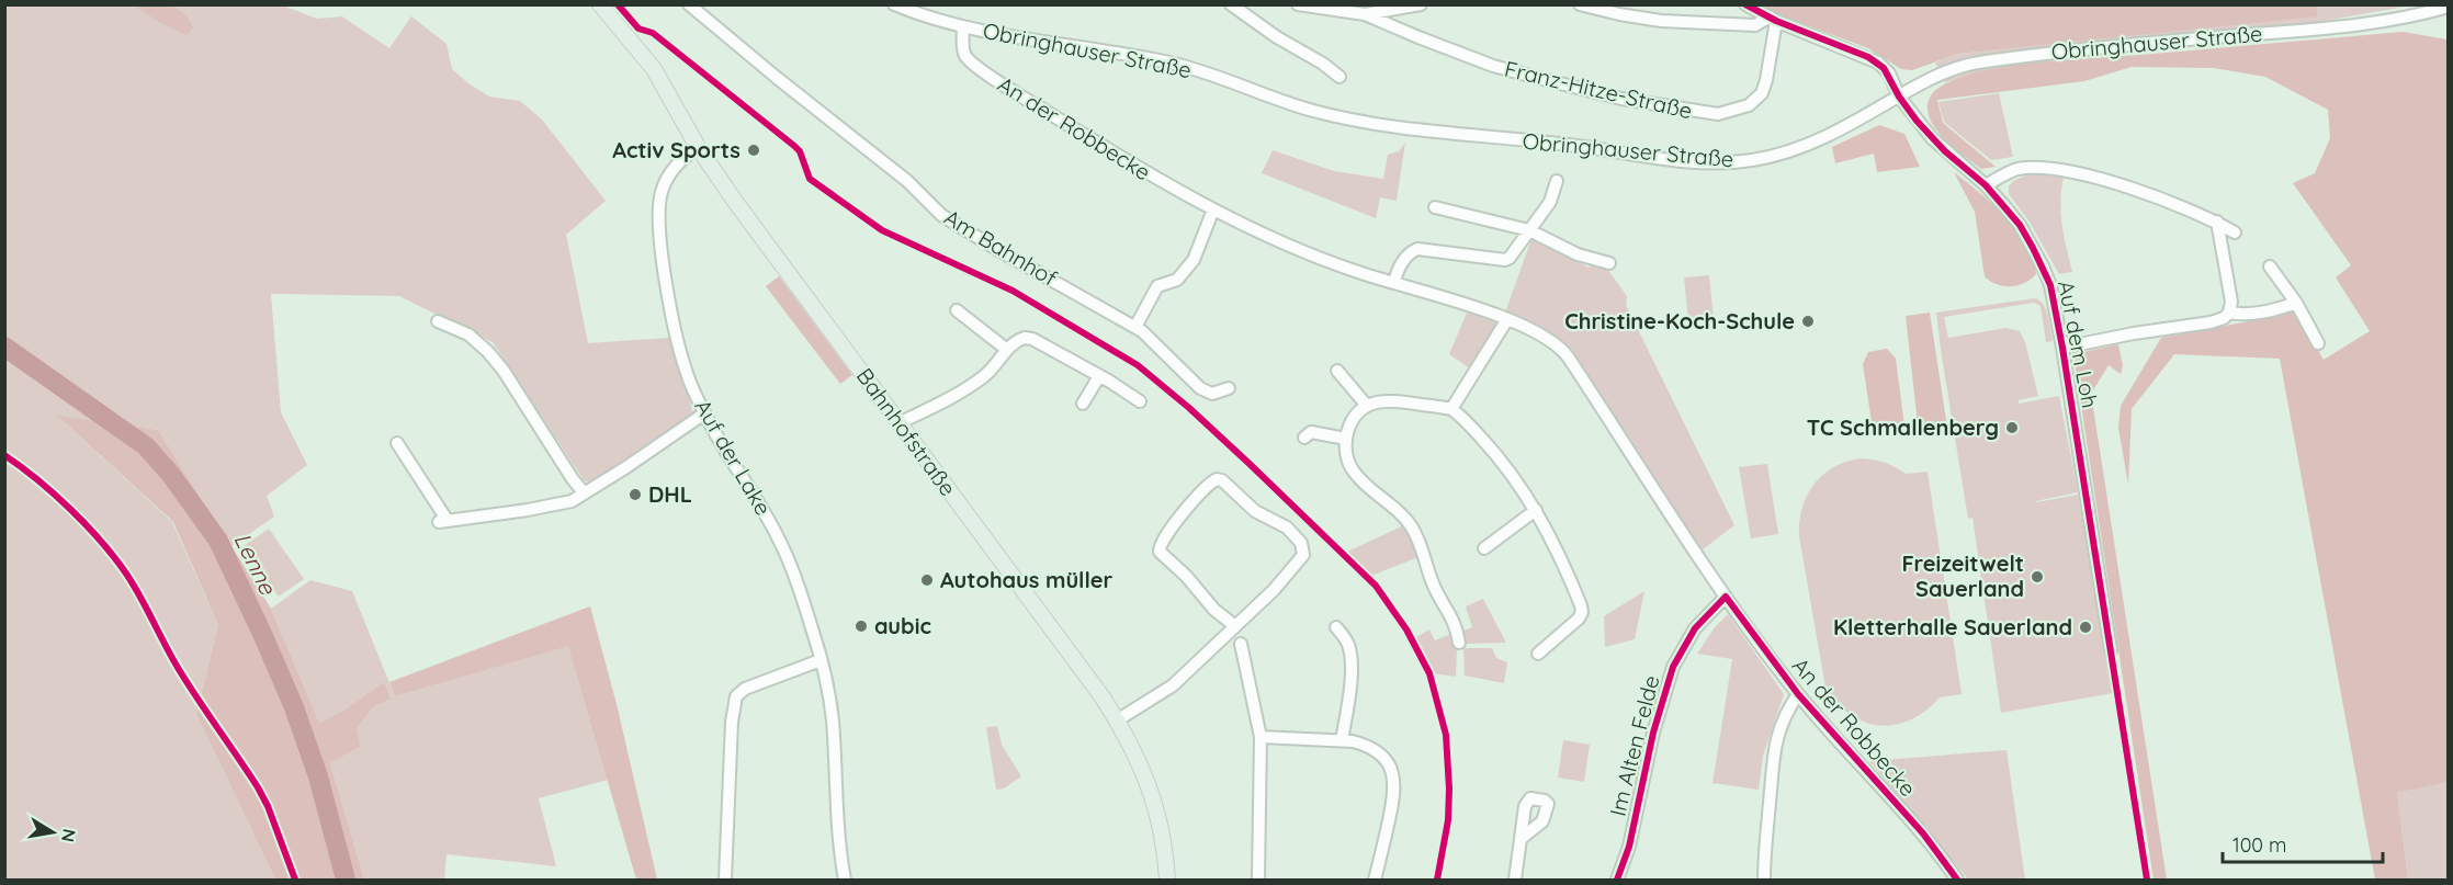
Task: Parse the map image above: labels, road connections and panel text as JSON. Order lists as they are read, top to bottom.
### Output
{
  "streets": {
    "main road": ["Bahnhofstraße"],
    "street": [
      "Obringhauser Straße",
      "Franz-Hitze-Straße",
      "An der Robbecke",
      "Am Bahnhof",
      "Auf dem Loh",
      "Auf der Lake",
      "Im Alten Felde"
    ]
  },
  "crossings": [
    ["Obringhauser Straße", "An der Robbecke"],
    ["Obringhauser Straße", "Auf dem Loh"],
    ["Franz-Hitze-Straße", "Auf dem Loh"],
    ["An der Robbecke", "Im Alten Felde"],
    ["Bahnhofstraße", "Auf der Lake"]
  ],
  "water": ["Lenne"],
  "places": [
    "Activ Sports",
    "Christine-Koch-Schule",
    "TC Schmallenberg",
    "DHL",
    "Freizeitwelt Sauerland",
    "Autohaus müller",
    "aubic",
    "Kletterhalle Sauerland"
  ],
  "scale_bar": "100 m",
  "north": "right"
}
